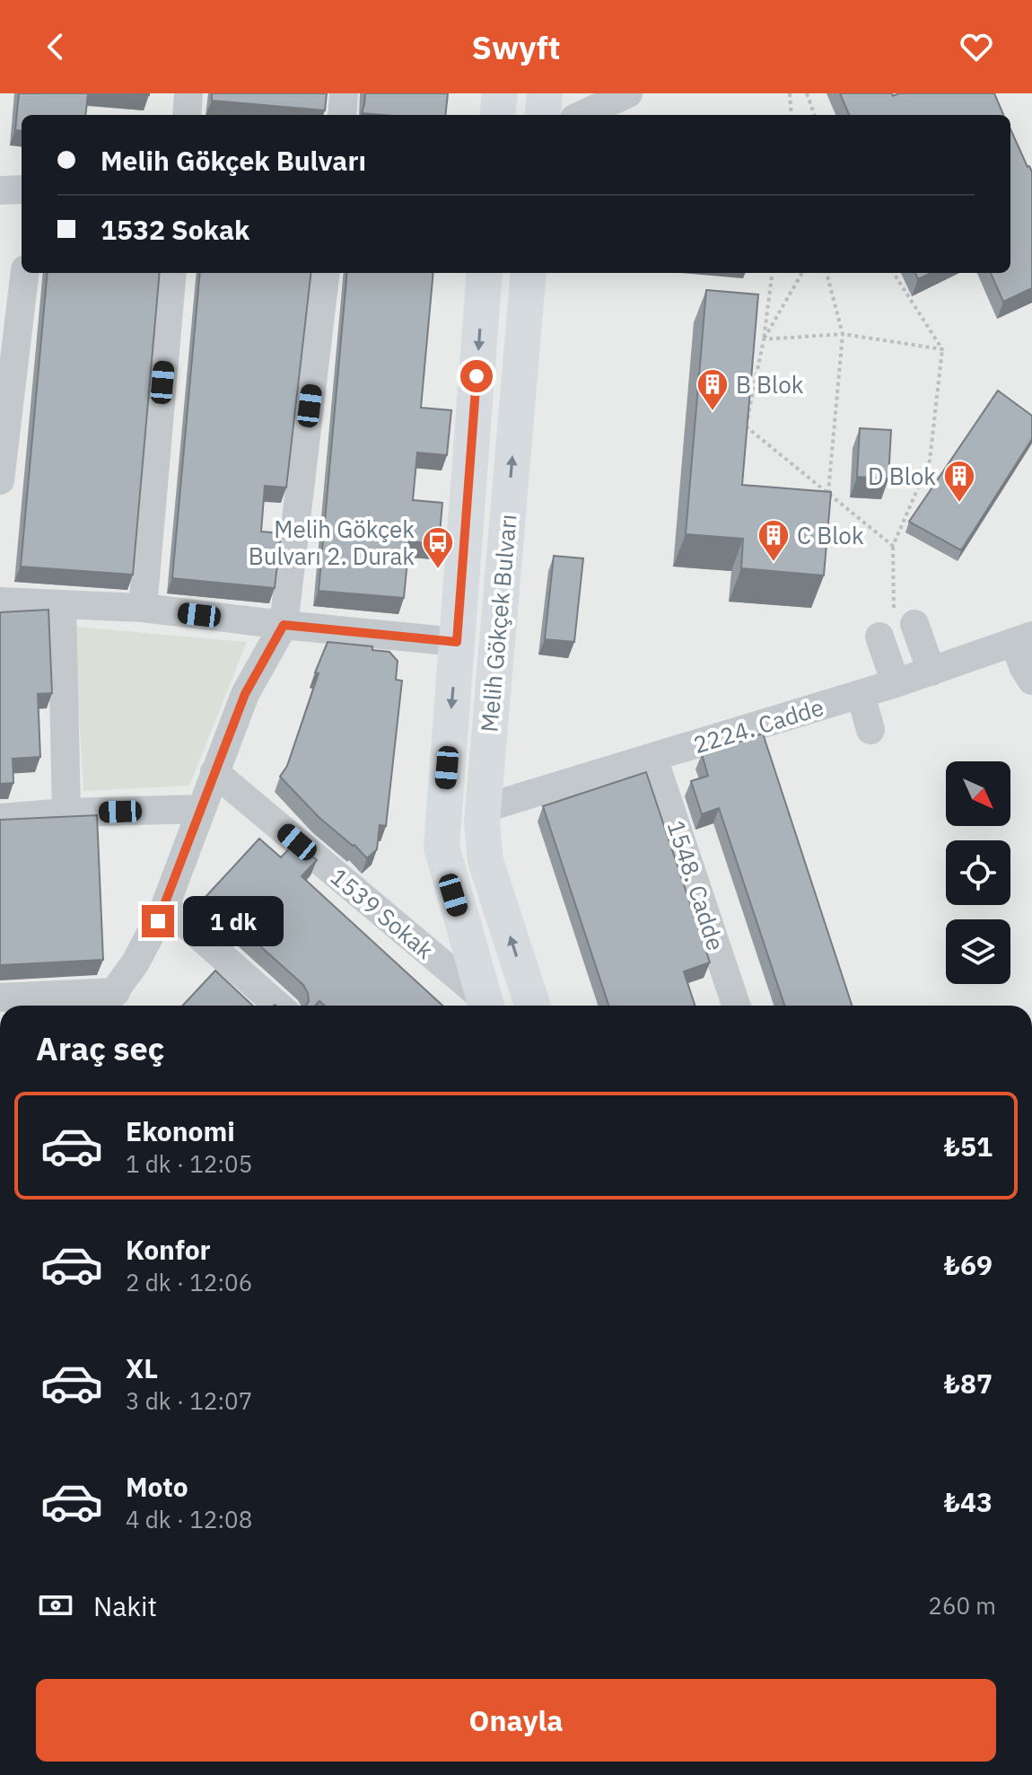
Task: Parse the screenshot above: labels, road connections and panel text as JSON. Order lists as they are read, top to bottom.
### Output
{
  "streets": {
    "main road": ["Melih Gökçek Bulvarı"],
    "street": ["2224. Cadde", "1548. Cadde", "1539 Sokak"]
  },
  "crossings": [
    ["Melih Gökçek Bulvarı", "2224. Cadde"],
    ["Melih Gökçek Bulvarı", "1539 Sokak"],
    ["2224. Cadde", "1548. Cadde"]
  ],
  "places": {
    "building": ["B Blok", "D Blok", "C Blok"],
    "bus stop": ["Melih Gökçek Bulvarı 2. Durak"]
  },
  "north": "bottom right",
  "page": {
    "header": "Swyft",
    "banner": ["Melih Gökçek Bulvarı", "1532 Sokak"],
    "bubble": "1 dk",
    "heading": "Araç seç",
    "list": [
      {
        "name": "Ekonomi",
        "note": "1 dk · 12:05",
        "value": "₺51"
      },
      {
        "name": "Konfor",
        "note": "2 dk · 12:06",
        "value": "₺69"
      },
      {
        "name": "XL",
        "note": "3 dk · 12:07",
        "value": "₺87"
      },
      {
        "name": "Moto",
        "note": "4 dk · 12:08",
        "value": "₺43"
      }
    ],
    "pay": ["Nakit", "260 m"],
    "buttons": "Onayla"
  }
}
